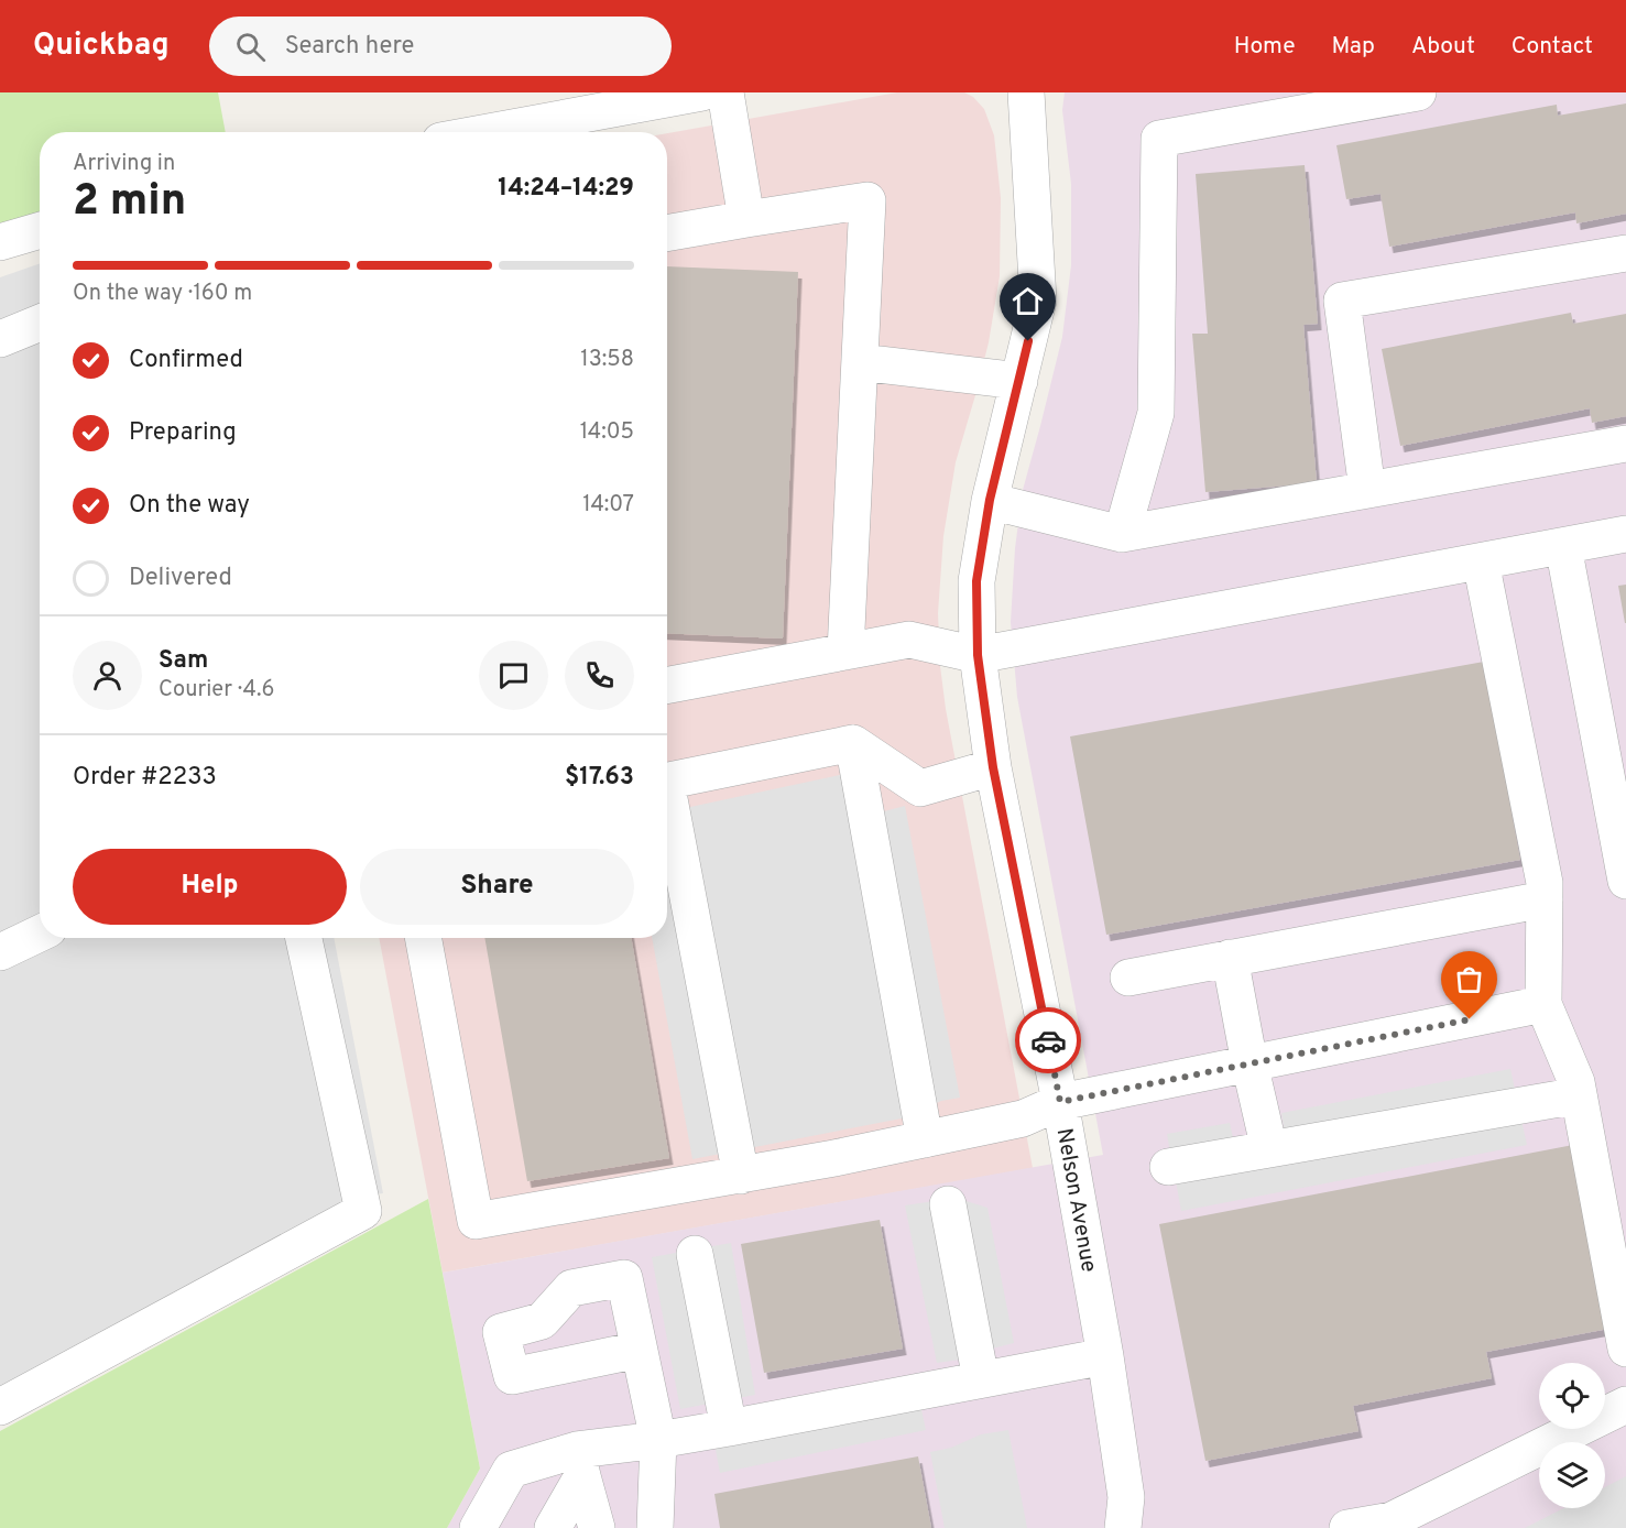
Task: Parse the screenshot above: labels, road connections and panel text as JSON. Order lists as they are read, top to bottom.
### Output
{
  "streets": {
    "street": ["Nelson Avenue"]
  },
  "page": {
    "header": "Quickbag",
    "search": "Search here",
    "nav": [
      "Home",
      "Map",
      "About",
      "Contact"
    ],
    "heading": ["2 min", "Arriving in", "14:24–14:29"],
    "panel": [
      "Sam",
      "Courier · 4.6",
      "Order #2233",
      "$17.63"
    ],
    "bar": "On the way · 160 m",
    "list": [
      ["Confirmed", "13:58"],
      ["Preparing", "14:05"],
      ["On the way", "14:07"],
      "Delivered"
    ],
    "buttons": ["Help", "Share"]
  }
}
